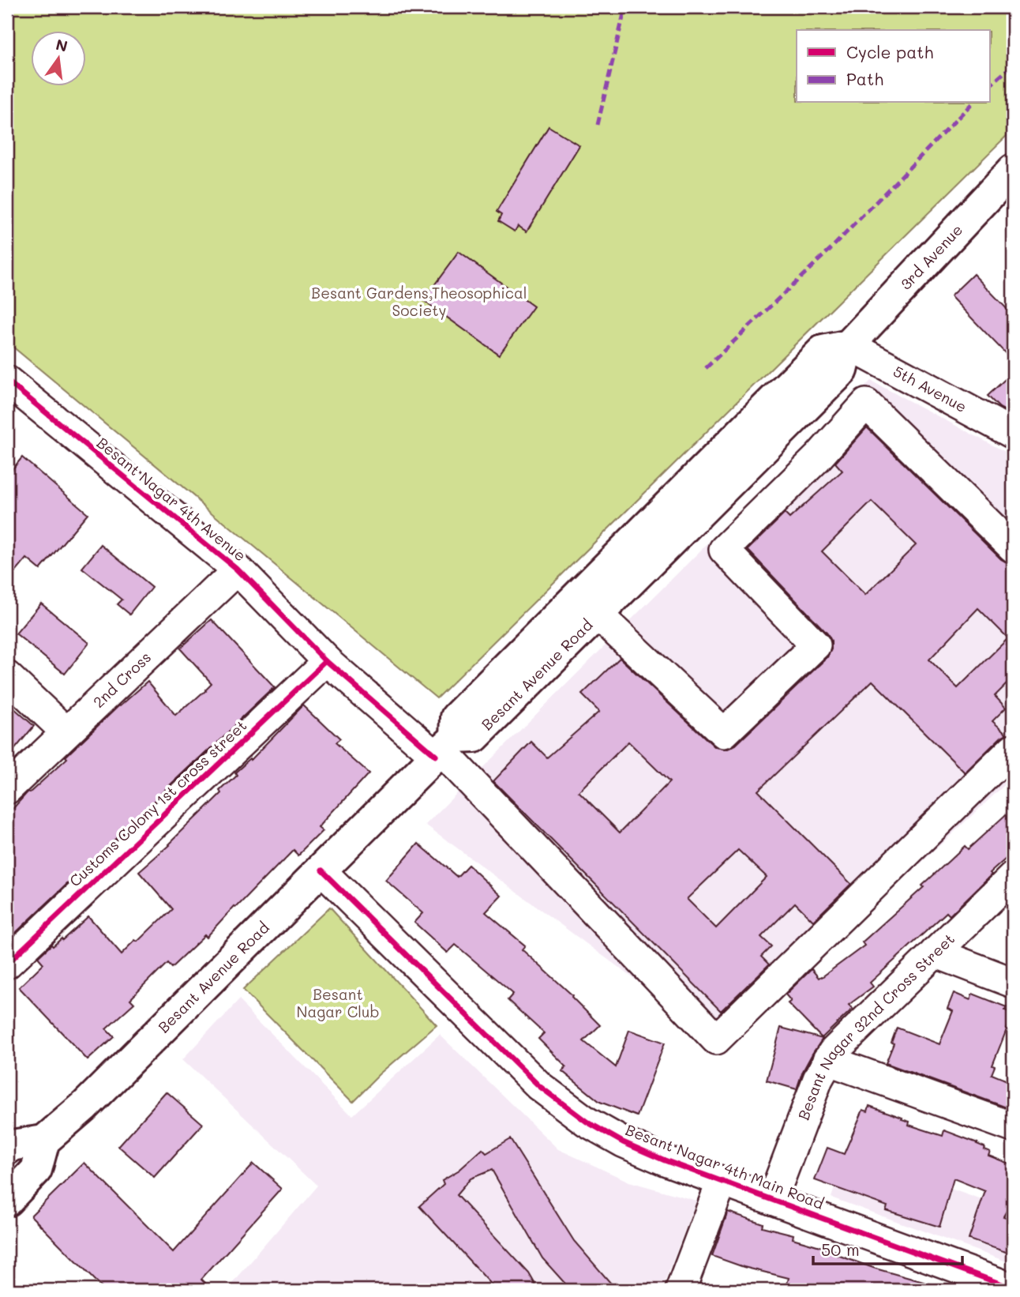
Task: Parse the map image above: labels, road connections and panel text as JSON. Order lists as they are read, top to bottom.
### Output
{
  "streets": {
    "main road": ["3rd Avenue", "Besant Avenue Road"],
    "street": [
      "5th Avenue",
      "Besant Nagar 4th Avenue",
      "2nd Cross",
      "Customs Colony 1st cross street",
      "Besant Nagar 32nd Cross Street",
      "Besant Nagar 4th Main Road"
    ]
  },
  "crossings": [
    ["3rd Avenue", "5th Avenue"],
    ["3rd Avenue", "Besant Avenue Road"],
    ["5th Avenue", "Besant Avenue Road"],
    ["Besant Nagar 4th Avenue", "Besant Avenue Road"],
    ["Besant Nagar 4th Avenue", "2nd Cross"],
    ["Besant Nagar 4th Avenue", "Customs Colony 1st cross street"],
    ["Besant Avenue Road", "Besant Nagar 4th Main Road"],
    ["Besant Nagar 32nd Cross Street", "Besant Nagar 4th Main Road"]
  ],
  "parks": ["Besant Gardens,Theosophical Society", "Besant Nagar Club"],
  "legend": ["Cycle path", "Path"],
  "scale_bar": "50 m",
  "north": "top"
}
